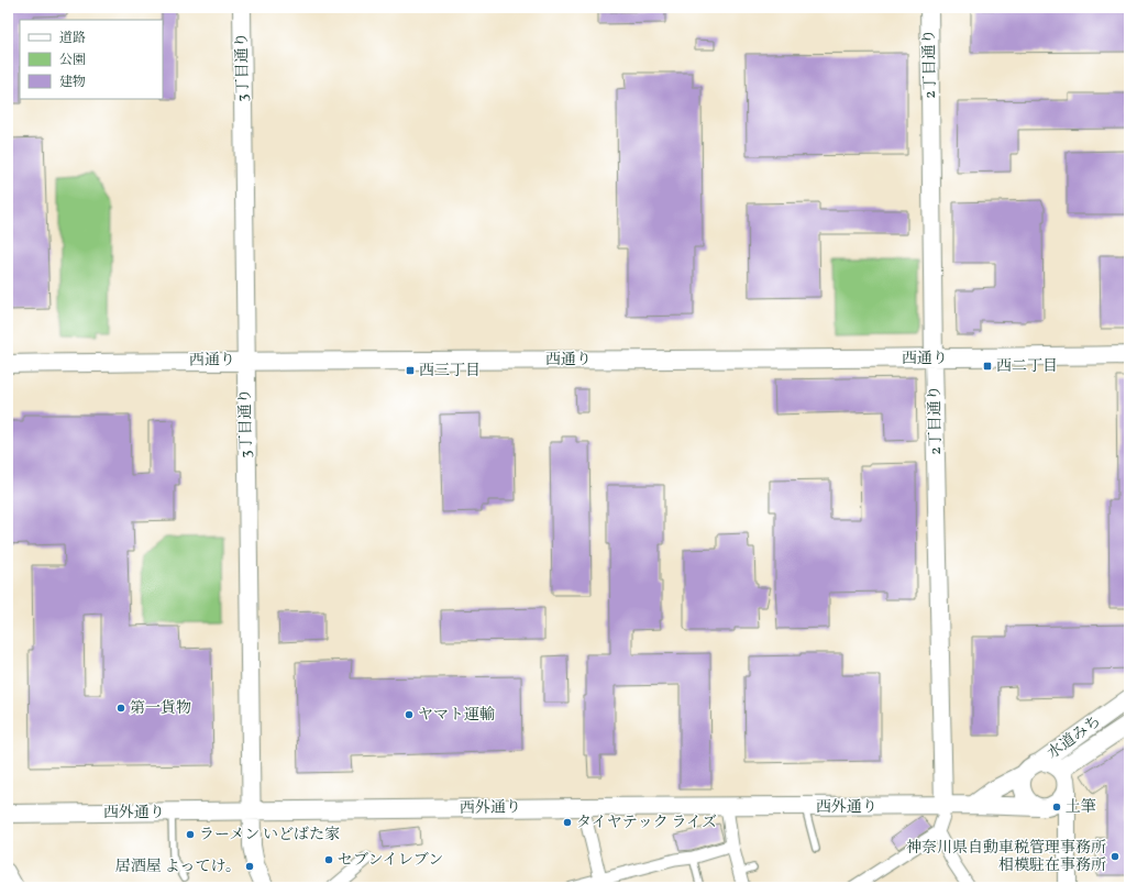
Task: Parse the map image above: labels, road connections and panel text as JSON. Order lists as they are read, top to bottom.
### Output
{
  "streets": {
    "street": [
      "2丁目通り",
      "3丁目通り",
      "西通り",
      "水道みち",
      "西外通り"
    ]
  },
  "crossings": [
    ["2丁目通り", "西通り"],
    ["2丁目通り", "西外通り"],
    ["3丁目通り", "西通り"],
    ["3丁目通り", "西外通り"],
    ["水道みち", "西外通り"]
  ],
  "places": {
    "transit": ["西二丁目", "西三丁目"],
    "other": [
      "第一貨物",
      "ヤマト運輸",
      "土筆",
      "タイヤテック ライズ",
      "ラーメン いどばた家",
      "神奈川県自動車税管理事務所 相模駐在事務所",
      "セブンイレブン",
      "居酒屋 よってけ。"
    ]
  },
  "legend": ["道路", "公園", "建物"]
}
